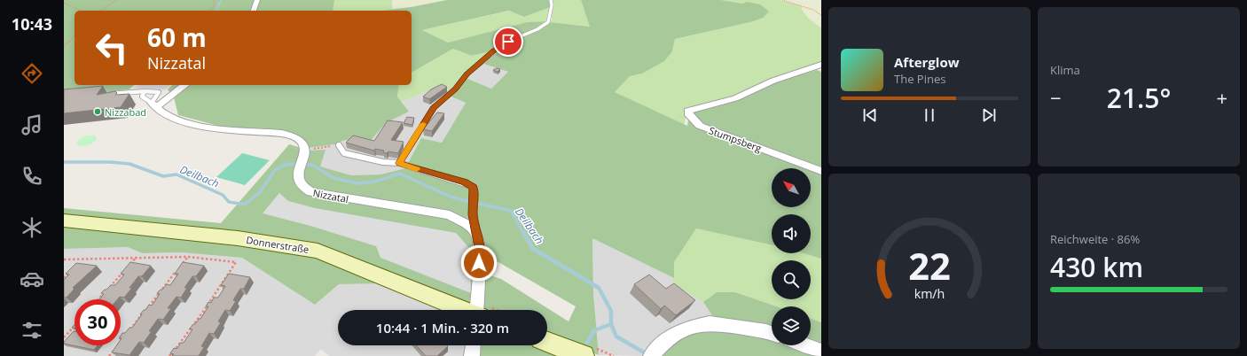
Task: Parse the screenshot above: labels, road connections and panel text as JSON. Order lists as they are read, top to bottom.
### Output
{
  "streets": {
    "main road": ["Donnerstraße"],
    "street": ["Stumpsberg", "Nizzatal"]
  },
  "water": ["Deilbach"],
  "places": ["Nizzabad"],
  "north": "top left",
  "page": {
    "tabs": "10:43",
    "tile": [
      "Klima",
      ["Reichweite · 86%", "430 km"]
    ],
    "turn": ["60 m", "Nizzatal"],
    "song": ["Afterglow", "The Pines"],
    "heat": ["−", "21.5°", "+"],
    "limit": "30",
    "trip": "10:44 · 1 Min. · 320 m",
    "gauge": ["22", "km/h"]
  }
}
